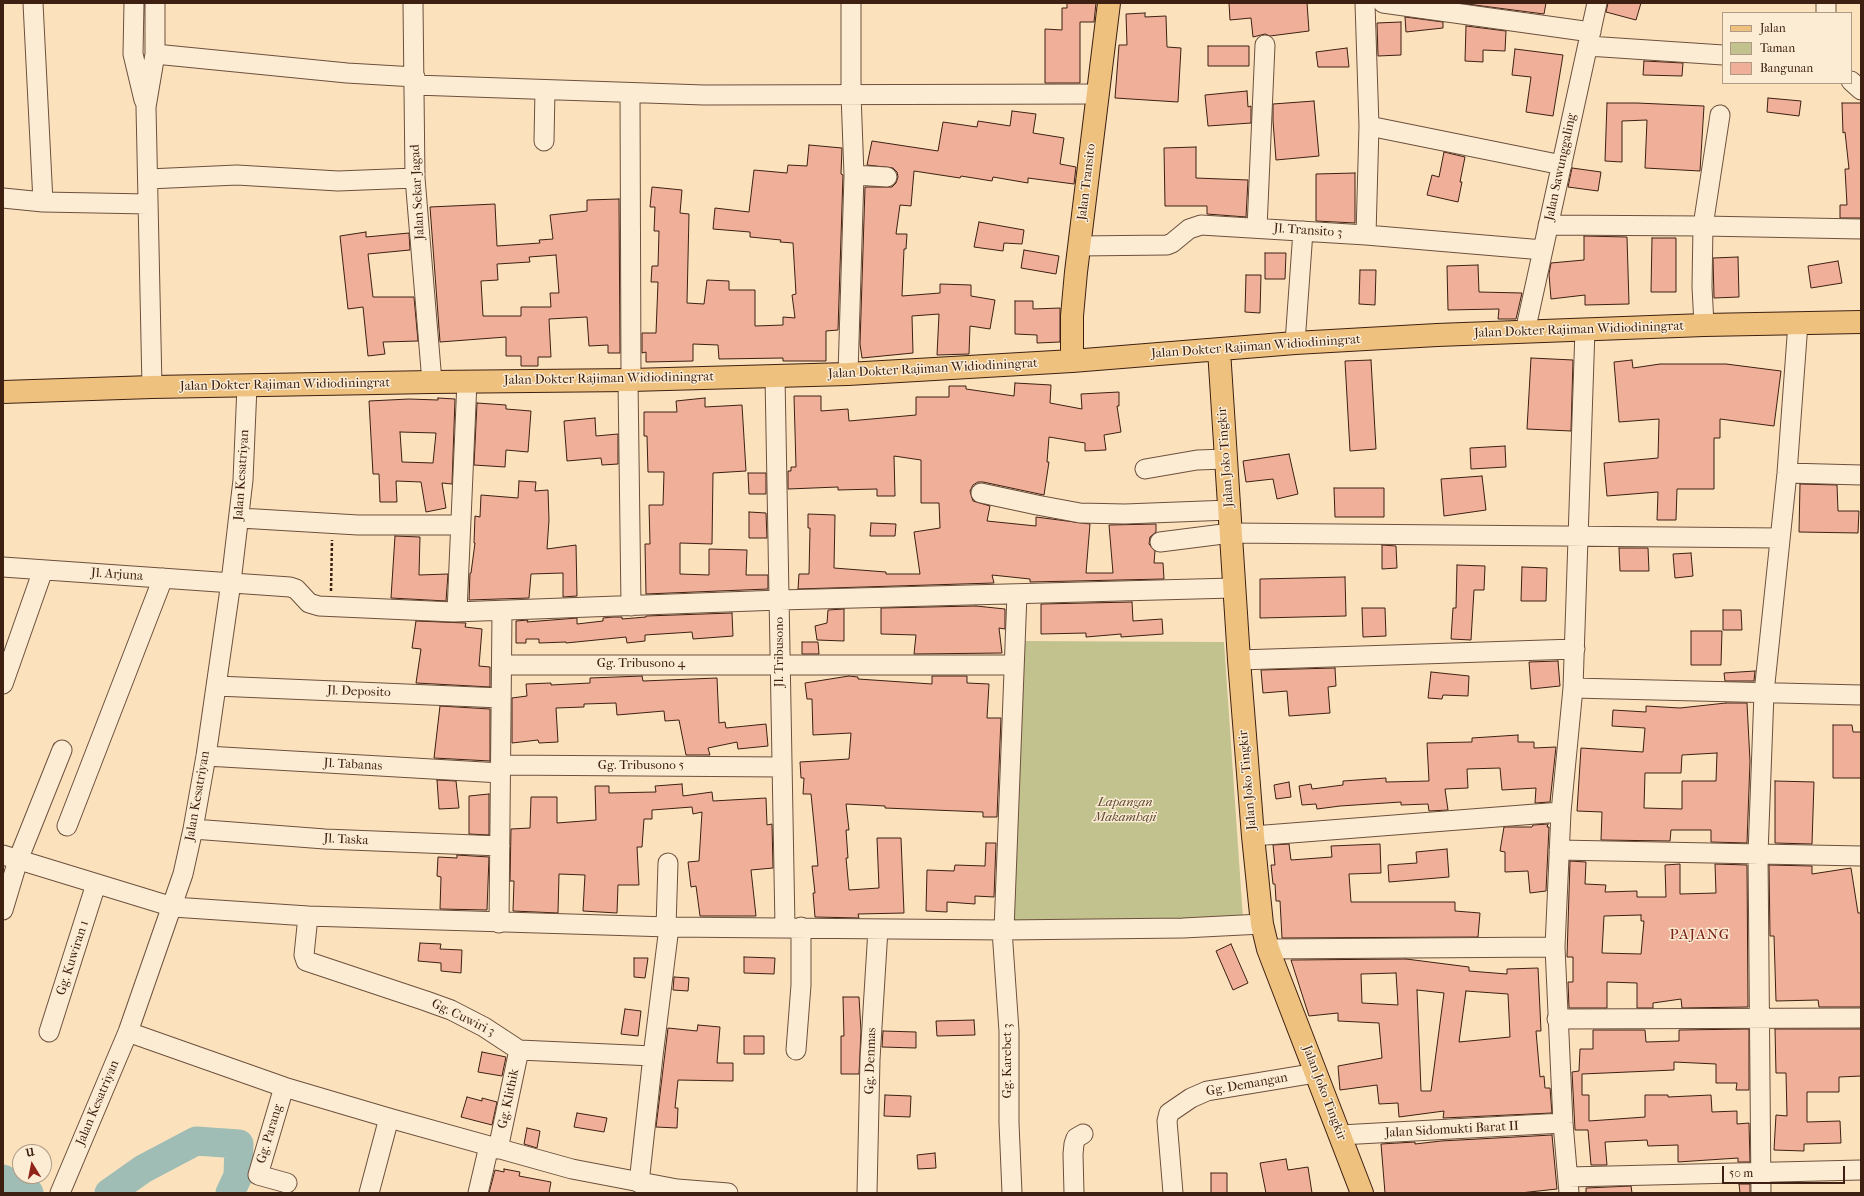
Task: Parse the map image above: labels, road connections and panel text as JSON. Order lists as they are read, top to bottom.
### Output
{
  "streets": {
    "main road": ["Jalan Transito", "Jalan Dokter Rajiman Widiodiningrat", "Jalan Joko Tingkir"],
    "street": [
      "Jalan Sawunggaling",
      "Jalan Sekar Jagad",
      "Jl. Transito 3",
      "Jalan Kesatriyan",
      "Jl. Arjuna",
      "Jl. Tribusono",
      "Gg. Tribusono 4",
      "Jl. Deposito",
      "Jl. Tabanas",
      "Gg. Tribusono 5",
      "Jl. Taska",
      "Gg. Kuwiran 1",
      "Gg. Cuwiri 3",
      "Gg. Denmas",
      "Gg. Karebet 3",
      "Gg. Demangan",
      "Gg. Klithik",
      "Jalan Sidomukti Barat II",
      "Gg. Parang"
    ]
  },
  "crossings": [
    ["Jalan Sawunggaling", "Jl. Transito 3"],
    ["Jalan Sawunggaling", "Jalan Dokter Rajiman Widiodiningrat"],
    ["Jalan Transito", "Jl. Transito 3"],
    ["Jalan Transito", "Jalan Dokter Rajiman Widiodiningrat"],
    ["Jalan Sekar Jagad", "Jalan Dokter Rajiman Widiodiningrat"],
    ["Jalan Dokter Rajiman Widiodiningrat", "Jalan Joko Tingkir"],
    ["Jalan Dokter Rajiman Widiodiningrat", "Jalan Kesatriyan"],
    ["Jalan Dokter Rajiman Widiodiningrat", "Jl. Tribusono"],
    ["Jalan Joko Tingkir", "Jl. Arjuna"],
    ["Jalan Joko Tingkir", "Gg. Demangan"],
    ["Jalan Joko Tingkir", "Jalan Sidomukti Barat II"],
    ["Jalan Kesatriyan", "Jl. Arjuna"],
    ["Jalan Kesatriyan", "Jl. Deposito"],
    ["Jalan Kesatriyan", "Jl. Tabanas"],
    ["Jalan Kesatriyan", "Jl. Taska"],
    ["Jl. Arjuna", "Jl. Tribusono"],
    ["Jl. Arjuna", "Gg. Karebet 3"],
    ["Jl. Tribusono", "Gg. Tribusono 4"],
    ["Jl. Tribusono", "Gg. Tribusono 5"],
    ["Gg. Tribusono 4", "Gg. Karebet 3"],
    ["Jl. Tabanas", "Gg. Tribusono 5"],
    ["Gg. Cuwiri 3", "Gg. Klithik"]
  ],
  "districts": ["PAJANG"],
  "parks": ["Lapangan Makamhaji"],
  "legend": ["Jalan", "Taman", "Bangunan"],
  "scale_bar": "50 m",
  "north": "top"
}
